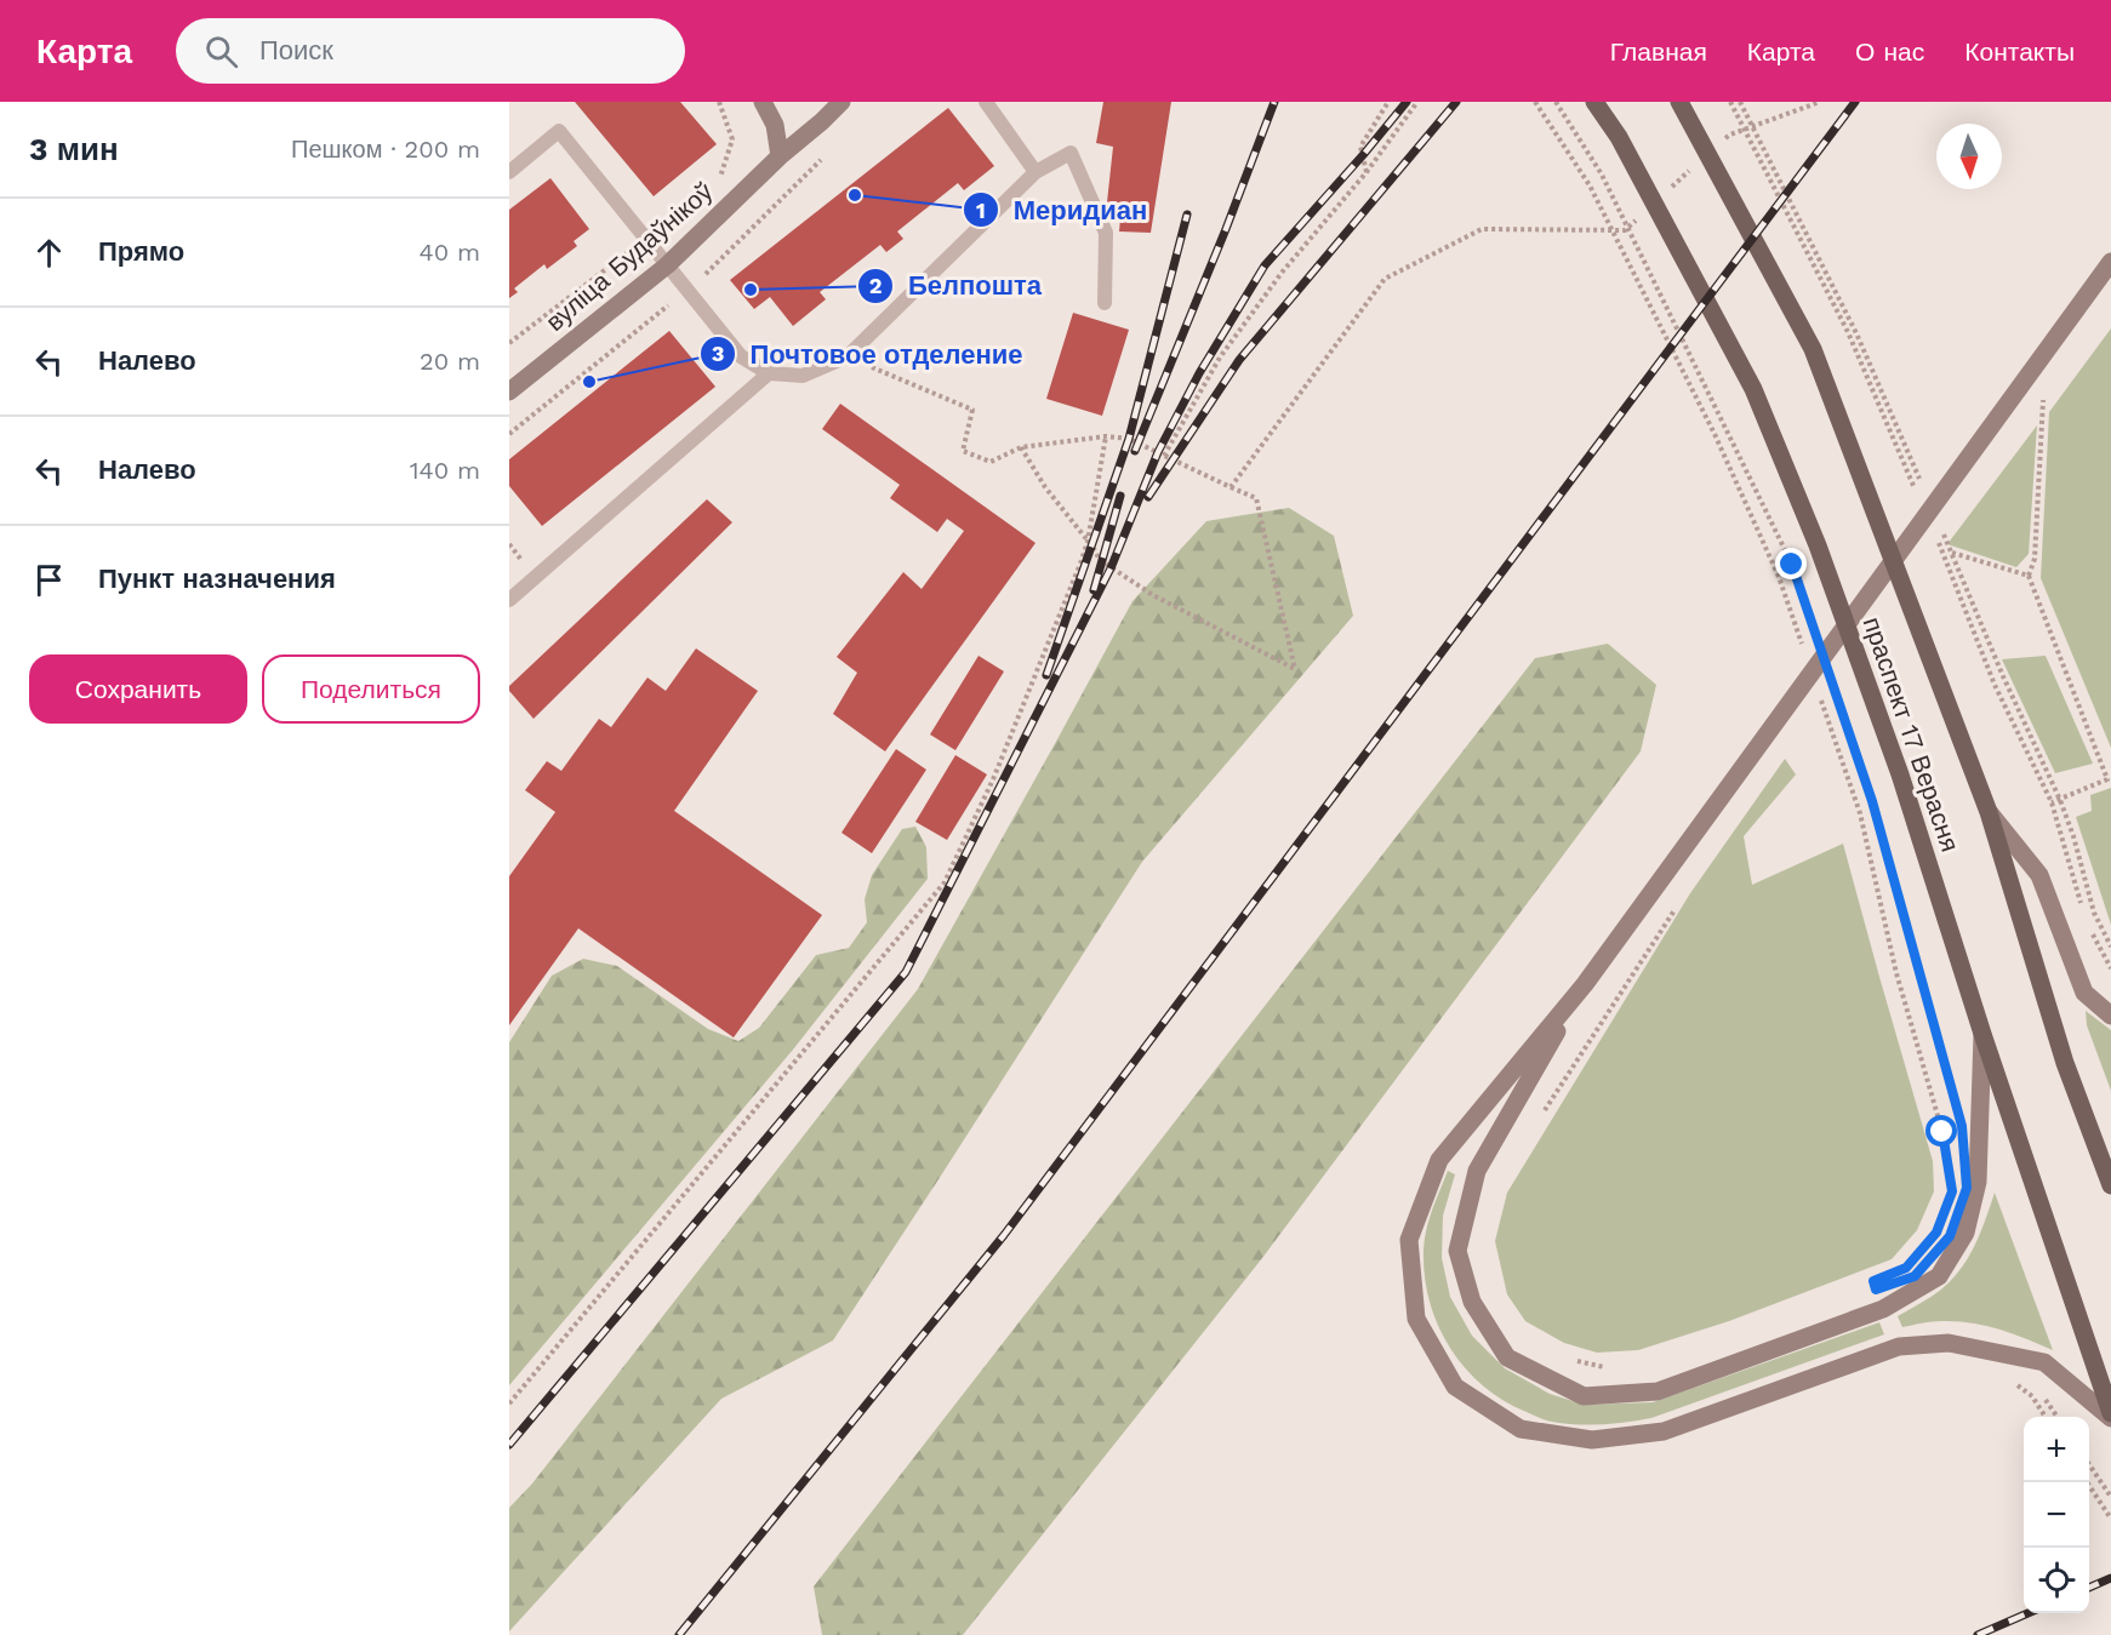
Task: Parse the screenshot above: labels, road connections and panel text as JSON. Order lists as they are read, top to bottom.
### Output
{
  "streets": {
    "main road": ["вуліца Будаўнікоў", "праспект 17 Верасня"]
  },
  "places": ["Меридиан", "Белпошта", "Почтовое отделение"],
  "north": "bottom",
  "page": {
    "header": "Карта",
    "search": "Поиск",
    "nav": [
      "Главная",
      "Карта",
      "О нас",
      "Контакты"
    ],
    "heading": ["3 мин", "Пешком · 200 m"],
    "list": [
      ["Прямо", "40 m"],
      ["Налево", "20 m"],
      ["Налево", "140 m"],
      "Пункт назначения"
    ],
    "buttons": ["Сохранить", "Поделиться"],
    "map_buttons": ["+", "−"]
  }
}
